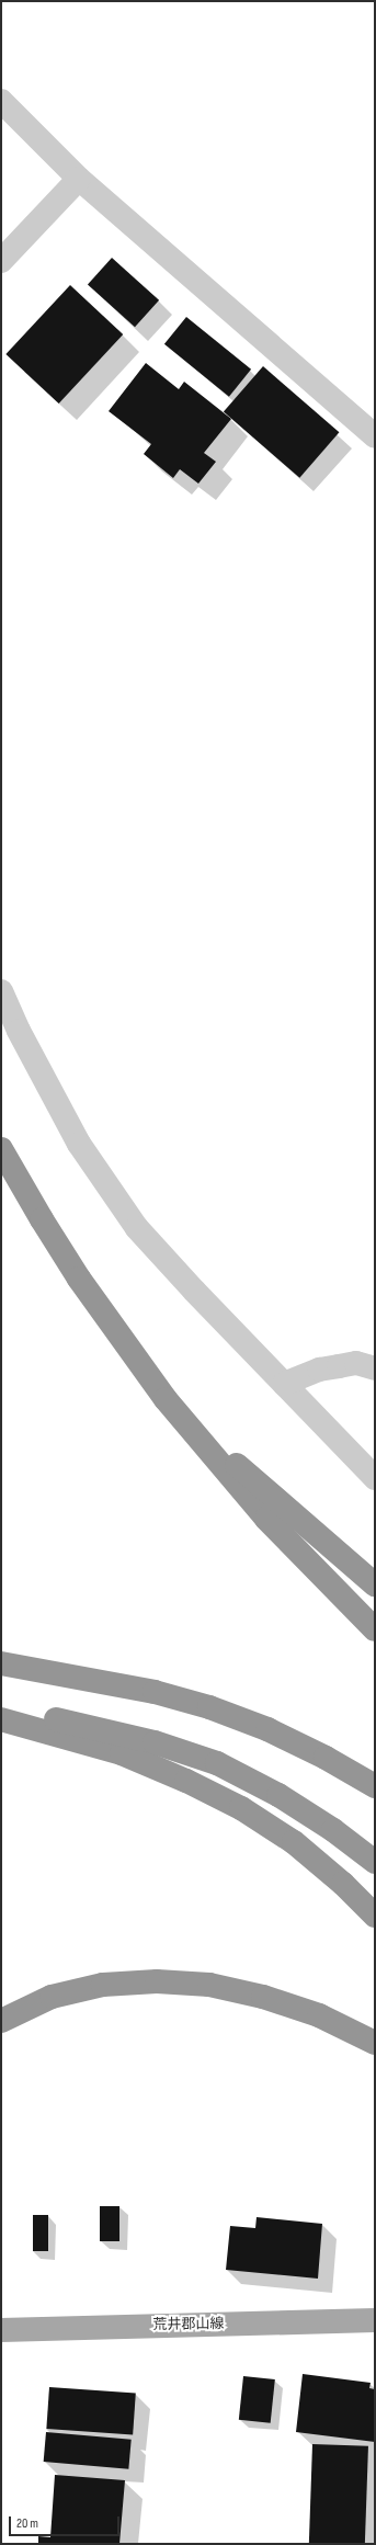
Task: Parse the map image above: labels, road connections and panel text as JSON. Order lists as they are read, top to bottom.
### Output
{
  "streets": {
    "main road": ["荒井郡山線"]
  },
  "scale_bar": "20 m"
}
